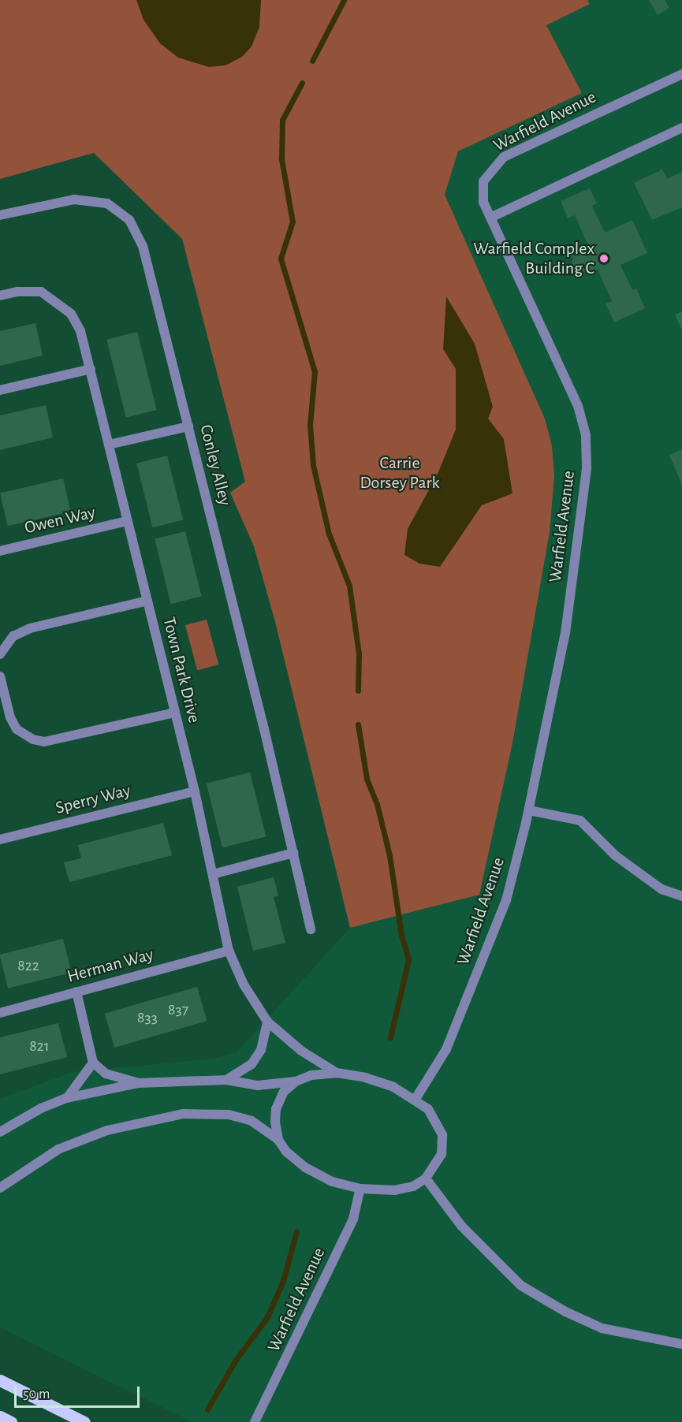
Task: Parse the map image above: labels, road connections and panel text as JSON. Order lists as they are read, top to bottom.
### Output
{
  "streets": {
    "street": [
      "Warfield Avenue",
      "Conley Alley",
      "Owen Way",
      "Town Park Drive",
      "Sperry Way",
      "Herman Way"
    ]
  },
  "crossings": [
    ["Warfield Avenue", "Town Park Drive"],
    ["Owen Way", "Town Park Drive"],
    ["Town Park Drive", "Sperry Way"],
    ["Town Park Drive", "Herman Way"]
  ],
  "parks": ["Carrie Dorsey Park"],
  "places": ["Warfield Complex Building C"],
  "house_numbers": [
    "822",
    "837",
    "833",
    "821"
  ],
  "scale_bar": "50 m"
}
